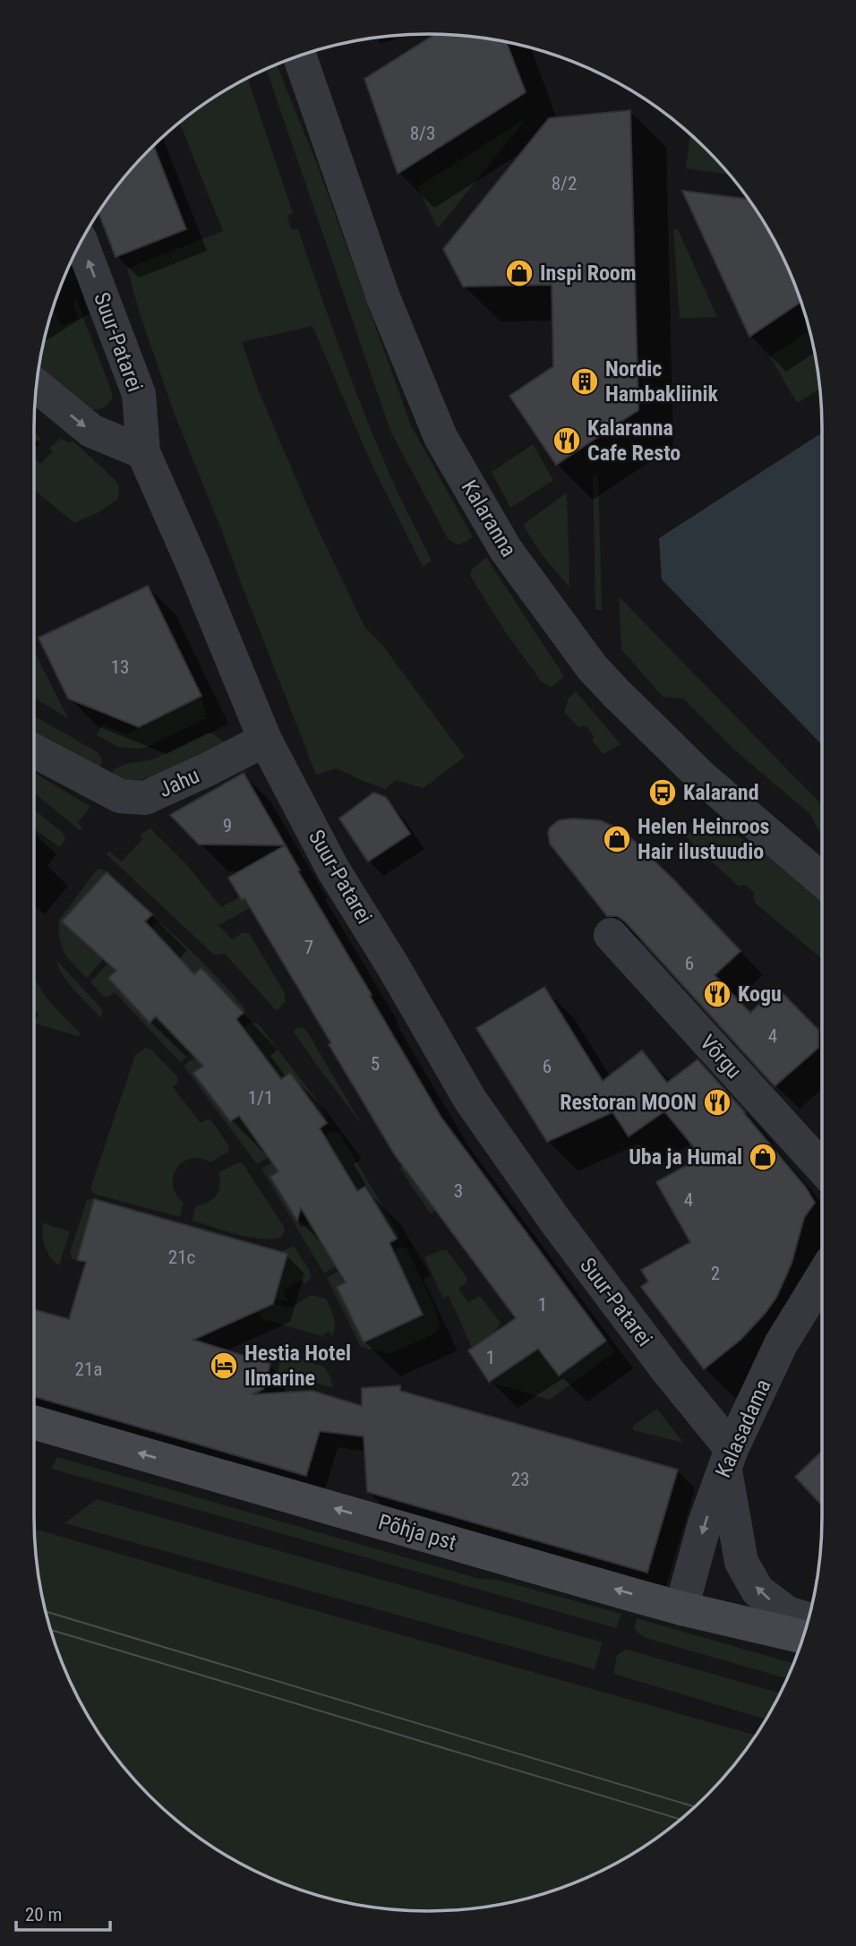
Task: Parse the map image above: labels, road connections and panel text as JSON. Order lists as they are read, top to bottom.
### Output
{
  "streets": {
    "main road": ["Põhja pst"],
    "street": [
      "Suur-Patarei",
      "Kalaranna",
      "Jahu",
      "Võrgu",
      "Kalasadama"
    ]
  },
  "crossings": [
    ["Suur-Patarei", "Jahu"],
    ["Suur-Patarei", "Kalasadama"],
    ["Kalasadama", "Põhja pst"]
  ],
  "one_way": ["Kalasadama", "Põhja pst"],
  "places": {
    "shop": ["Inspi Room", "Helen Heinroos Hair ilustuudio", "Uba ja Humal"],
    "building": ["Nordic Hambakliinik"],
    "restaurant": ["Kalaranna Cafe Resto", "Kogu", "Restoran MOON"],
    "bus stop": ["Kalarand"],
    "hotel": ["Hestia Hotel Ilmarine"]
  },
  "house_numbers": [
    "8/3",
    "8/2",
    "13",
    "9",
    "7",
    "6",
    "4",
    "5",
    "6",
    "1/1",
    "3",
    "4",
    "21c",
    "2",
    "1",
    "1",
    "21a",
    "23"
  ],
  "scale_bar": "20 m"
}
